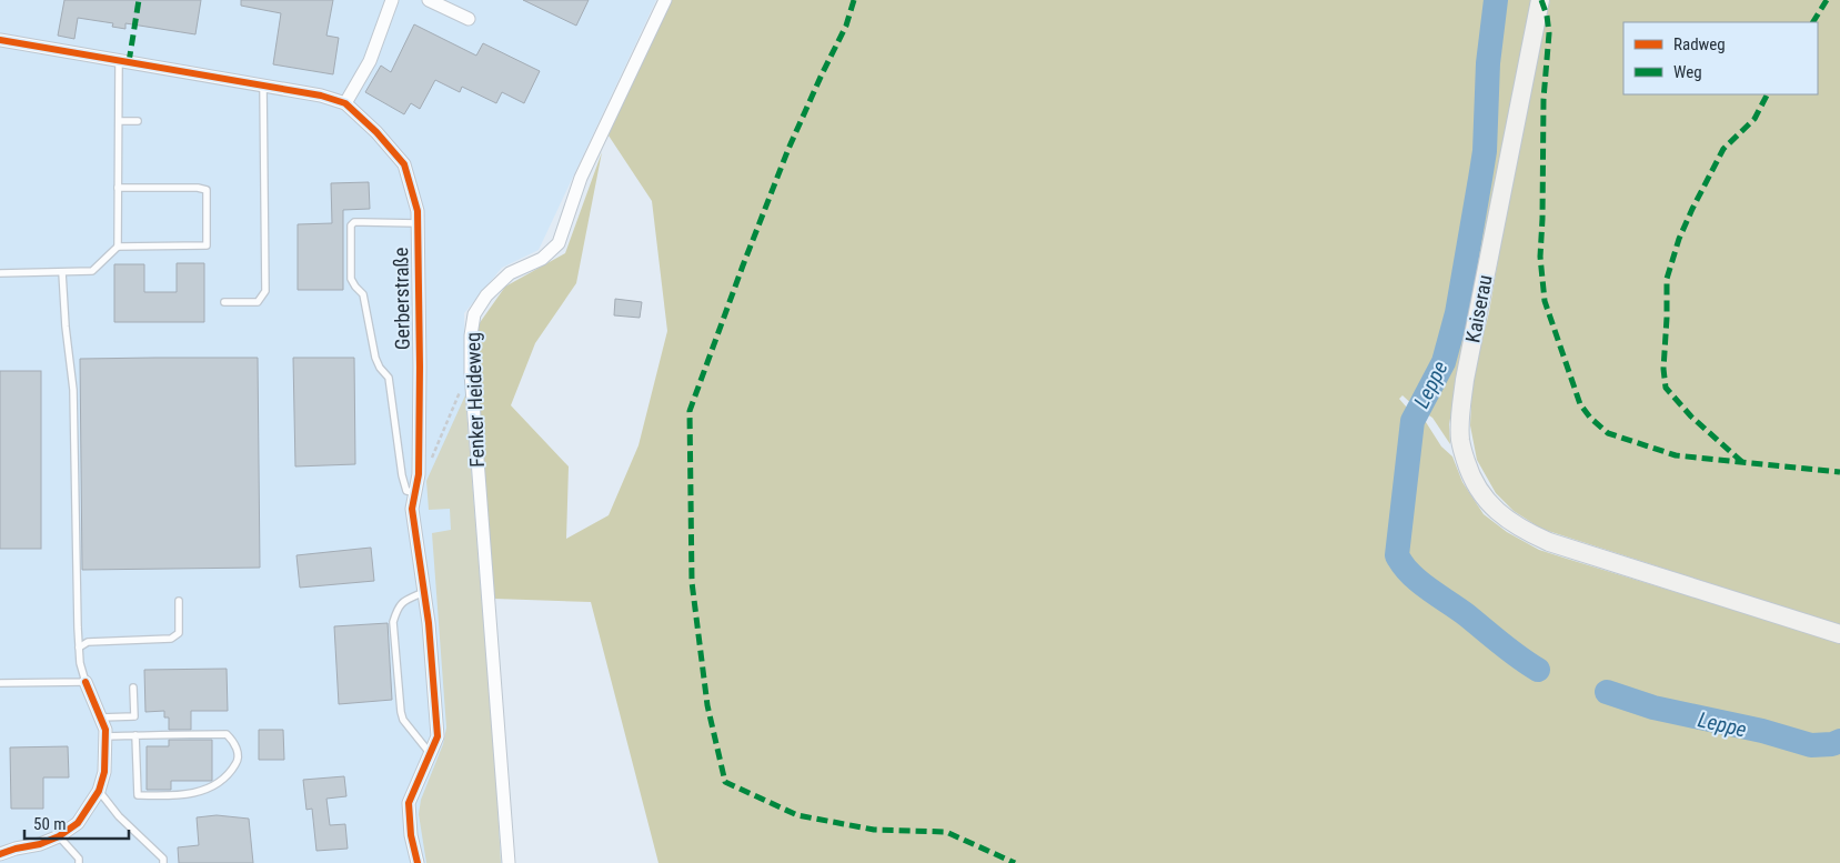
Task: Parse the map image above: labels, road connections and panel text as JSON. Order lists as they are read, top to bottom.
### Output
{
  "streets": {
    "main road": ["Kaiserau"],
    "street": ["Gerberstraße", "Fenker Heideweg"]
  },
  "water": ["Leppe"],
  "legend": ["Radweg", "Weg"],
  "scale_bar": "50 m"
}
